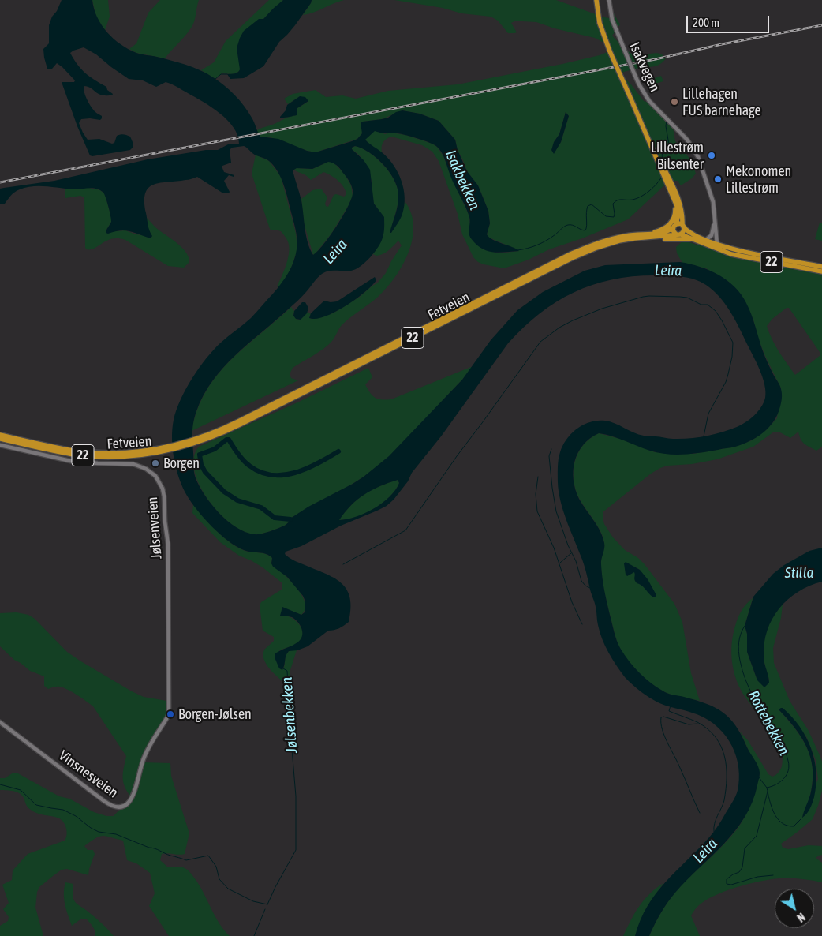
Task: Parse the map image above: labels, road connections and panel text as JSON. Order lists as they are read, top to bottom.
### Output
{
  "streets": {
    "highway": ["22", "Fetveien"],
    "main road": ["Isakvegen", "Jølsenveien", "Vinsnesveien"]
  },
  "crossings": [
    ["Isakvegen", "22"],
    ["22", "Fetveien"],
    ["Jølsenveien", "Vinsnesveien"]
  ],
  "water": [
    "Isakbekken",
    "Leira",
    "Stilla",
    "Jølsenbekken",
    "Rottebekken"
  ],
  "places": [
    "Lillehagen FUS barnehage",
    "Lillestrøm Bilsenter",
    "Mekonomen Lillestrøm",
    "Borgen",
    "Borgen-Jølsen"
  ],
  "scale_bar": "200 m",
  "north": "bottom right"
}
